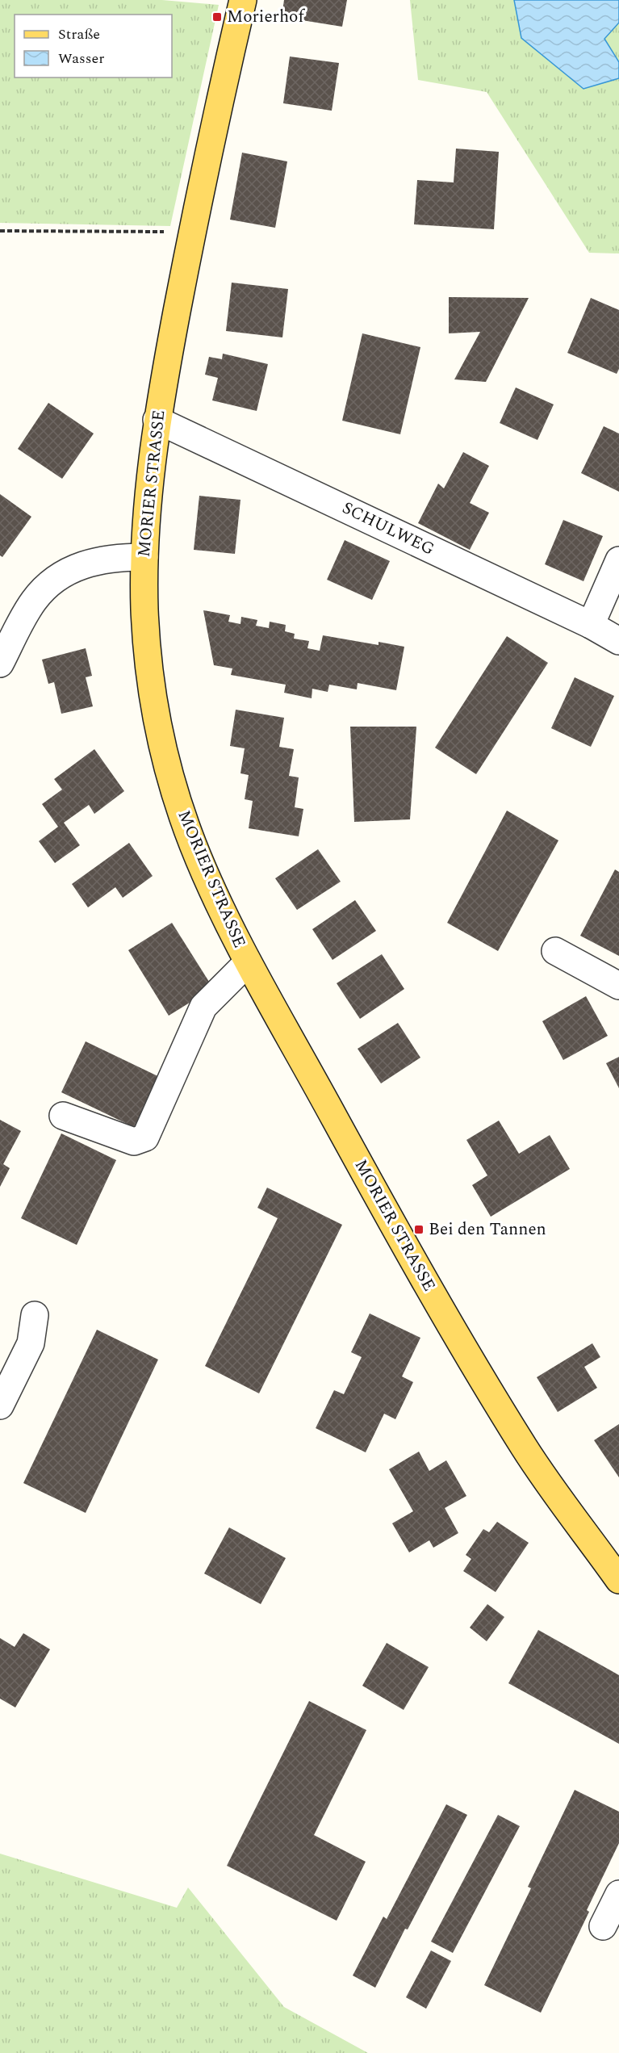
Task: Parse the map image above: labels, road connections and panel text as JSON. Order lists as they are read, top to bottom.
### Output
{
  "streets": {
    "main road": ["MORIER STRASSE"],
    "street": ["SCHULWEG"]
  },
  "crossings": [
    ["MORIER STRASSE", "SCHULWEG"]
  ],
  "places": {
    "transit": ["Morierhof", "Bei den Tannen"]
  },
  "legend": ["Straße", "Wasser"]
}
